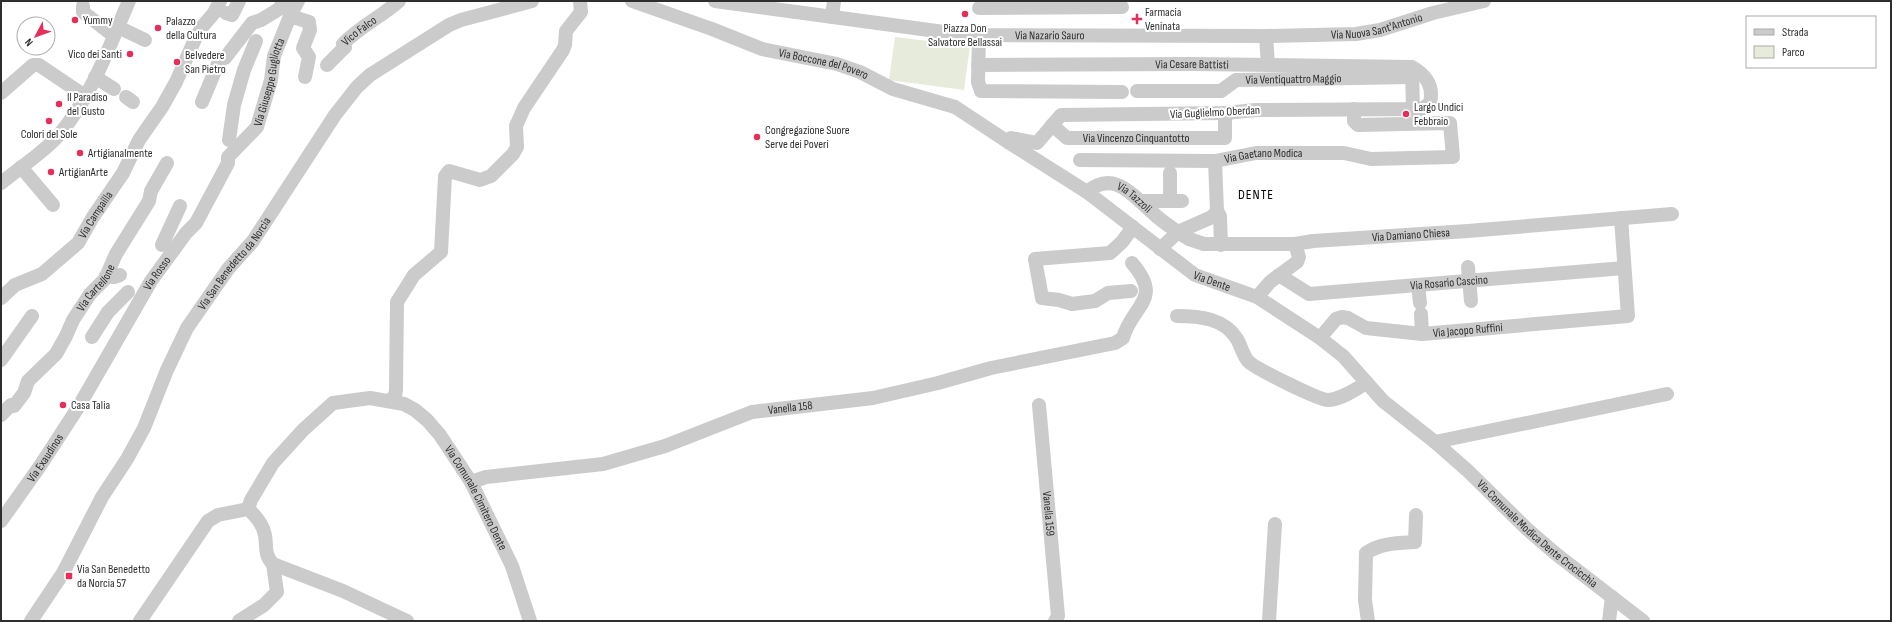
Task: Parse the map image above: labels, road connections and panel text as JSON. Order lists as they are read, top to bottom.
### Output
{
  "streets": {
    "street": [
      "Via Nuova Sant'Antonio",
      "Vico Falco",
      "Via Nazario Sauro",
      "Via Cesare Battisti",
      "Via Boccone del Povero",
      "Via Ventiquattro Maggio",
      "Via Giuseppe Gugliotta",
      "Via Guglielmo Oberdan",
      "Via Vincenzo Cinquantotto",
      "Via Gaetano Modica",
      "Via Tazzoli",
      "Via Campailla",
      "Via Damiano Chiesa",
      "Via San Benedetto da Norcia",
      "Via Rosso",
      "Via Dente",
      "Via Rosario Cascino",
      "Via Cartellone",
      "Via Jacopo Ruffini",
      "Vanella 158",
      "Via Exaudinos",
      "Via Comunale Cimitero Dente",
      "Vanella 159",
      "Via Comunale Modica Dente Crocicchia"
    ]
  },
  "crossings": [
    ["Via Nuova Sant'Antonio", "Via Nazario Sauro"],
    ["Via Cesare Battisti", "Via Ventiquattro Maggio"],
    ["Via Boccone del Povero", "Via Guglielmo Oberdan"],
    ["Via Boccone del Povero", "Via Dente"],
    ["Via Giuseppe Gugliotta", "Via Rosso"],
    ["Via Guglielmo Oberdan", "Via Vincenzo Cinquantotto"],
    ["Via Guglielmo Oberdan", "Via Gaetano Modica"],
    ["Via Guglielmo Oberdan", "Via Dente"],
    ["Via Vincenzo Cinquantotto", "Via Gaetano Modica"],
    ["Via Tazzoli", "Via Damiano Chiesa"],
    ["Via Tazzoli", "Via Dente"],
    ["Via Rosso", "Via Exaudinos"],
    ["Via Dente", "Via Jacopo Ruffini"],
    ["Via Dente", "Via Comunale Modica Dente Crocicchia"],
    ["Via Rosario Cascino", "Via Jacopo Ruffini"],
    ["Vanella 158", "Via Comunale Cimitero Dente"]
  ],
  "districts": ["DENTE"],
  "places": {
    "other": [
      "Piazza Don Salvatore Bellassai",
      "Yummy",
      "Palazzo della Cultura",
      "Vico dei Santi",
      "Belvedere San Pietro",
      "Il Paradiso del Gusto",
      "Largo Undici Febbraio",
      "Colori del Sole",
      "Congregazione Suore Serve dei Poveri",
      "Artigianalmente",
      "ArtigianArte",
      "Casa Talia"
    ],
    "health": ["Farmacia Veninata"],
    "transit": ["Via San Benedetto da Norcia 57"]
  },
  "legend": ["Strada", "Parco"],
  "north": "bottom left"
}
